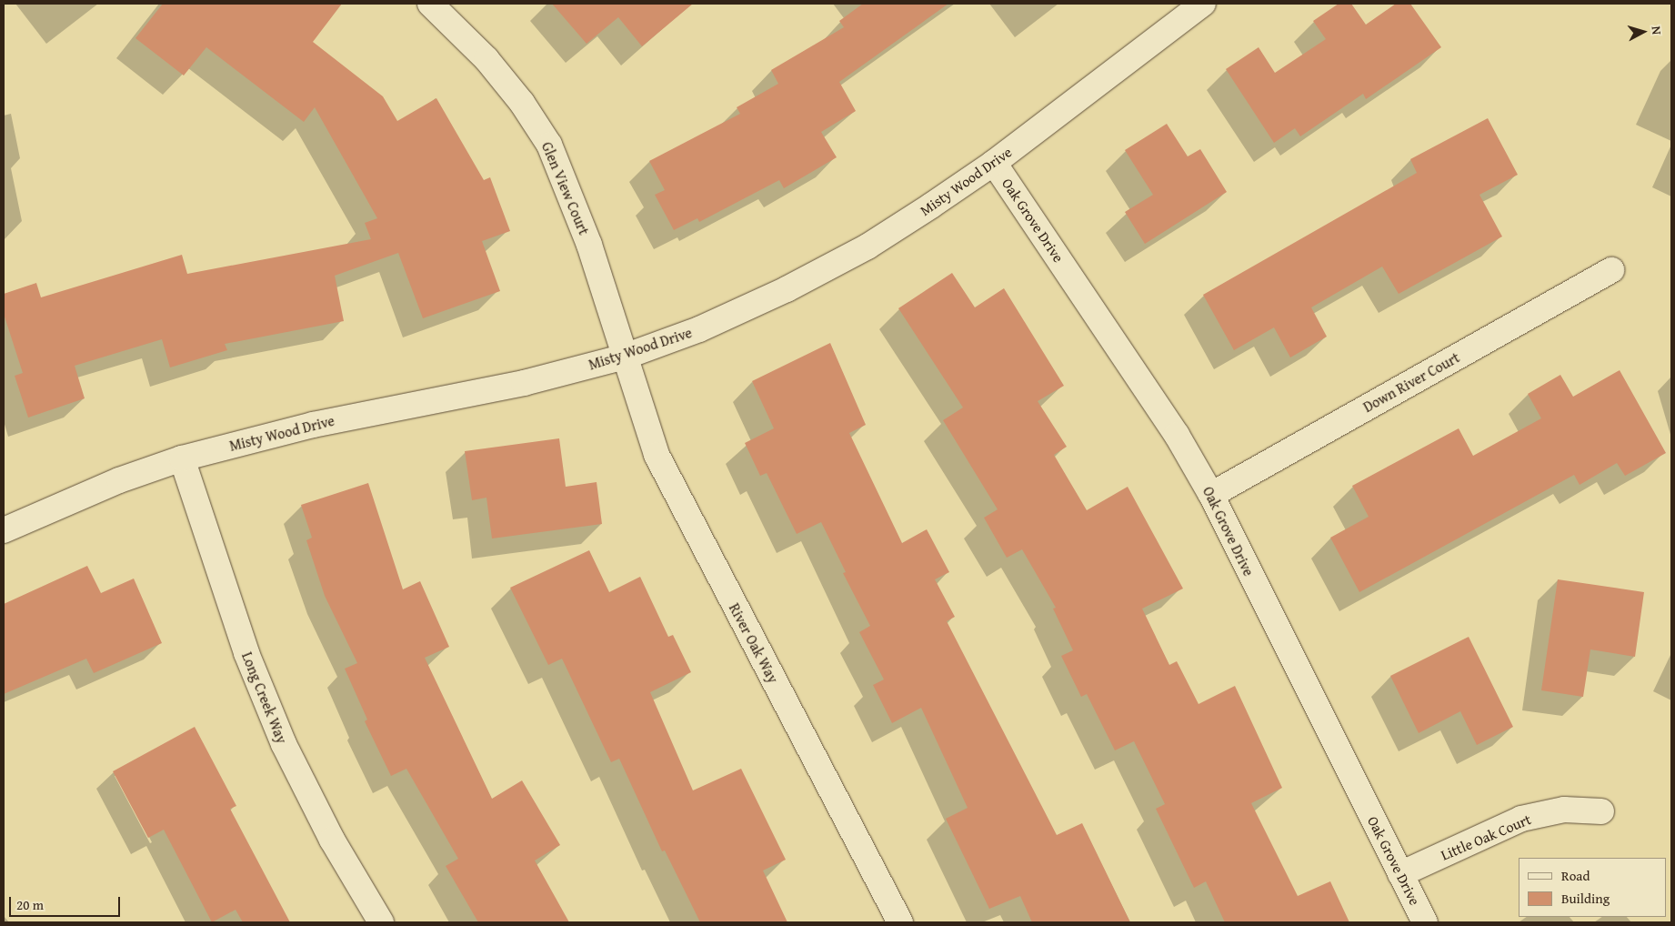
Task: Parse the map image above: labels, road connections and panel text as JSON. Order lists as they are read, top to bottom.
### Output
{
  "streets": {
    "street": [
      "Misty Wood Drive",
      "Glen View Court",
      "Oak Grove Drive",
      "Down River Court",
      "River Oak Way",
      "Long Creek Way",
      "Little Oak Court"
    ]
  },
  "crossings": [
    ["Misty Wood Drive", "Glen View Court"],
    ["Misty Wood Drive", "Oak Grove Drive"],
    ["Misty Wood Drive", "River Oak Way"],
    ["Misty Wood Drive", "Long Creek Way"],
    ["Glen View Court", "River Oak Way"],
    ["Oak Grove Drive", "Down River Court"],
    ["Oak Grove Drive", "Little Oak Court"]
  ],
  "legend": ["Road", "Building"],
  "scale_bar": "20 m",
  "north": "right"
}
